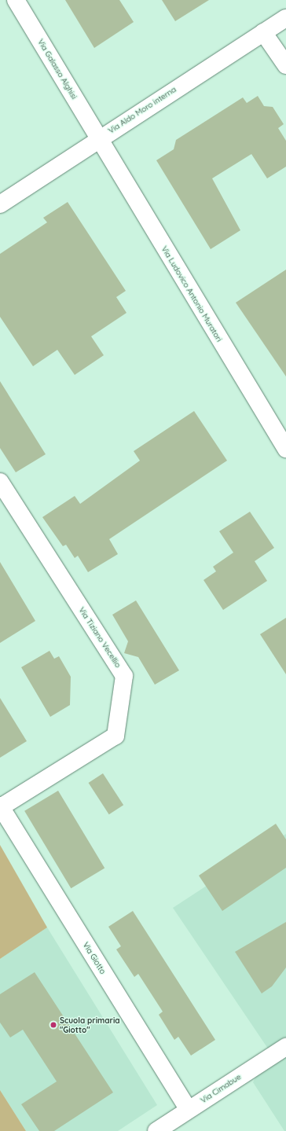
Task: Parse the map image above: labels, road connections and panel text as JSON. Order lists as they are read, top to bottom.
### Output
{
  "streets": {
    "street": [
      "Via Galasso Alghisi",
      "Via Aldo Moro interna",
      "Via Ludovico Antonio Muratori",
      "Via Tiziano Vecellio",
      "Via Giotto",
      "Via Cimabue"
    ]
  },
  "crossings": [
    ["Via Galasso Alghisi", "Via Aldo Moro interna"],
    ["Via Galasso Alghisi", "Via Ludovico Antonio Muratori"],
    ["Via Aldo Moro interna", "Via Ludovico Antonio Muratori"],
    ["Via Tiziano Vecellio", "Via Giotto"],
    ["Via Giotto", "Via Cimabue"]
  ],
  "places": ["Scuola primaria \"Giotto\""]
}
